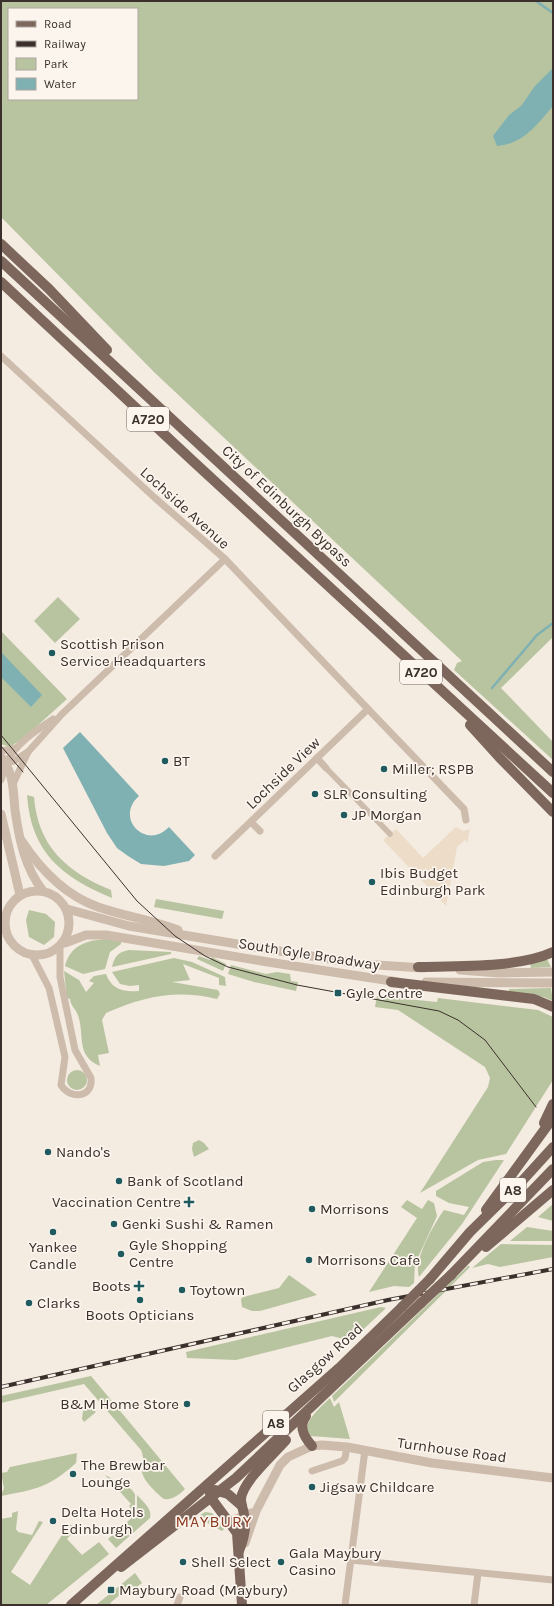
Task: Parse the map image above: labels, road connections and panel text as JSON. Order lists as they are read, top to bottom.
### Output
{
  "streets": {
    "main road": [
      "A720",
      "City of Edinburgh Bypass",
      "A8",
      "Glasgow Road"
    ],
    "street": [
      "Lochside Avenue",
      "Lochside View",
      "South Gyle Broadway",
      "Turnhouse Road"
    ]
  },
  "crossings": [
    ["A720", "City of Edinburgh Bypass"],
    ["A8", "Glasgow Road"]
  ],
  "districts": ["MAYBURY"],
  "places": {
    "other": [
      "Scottish Prison Service Headquarters",
      "BT",
      "Miller; RSPB",
      "SLR Consulting",
      "JP Morgan",
      "Ibis Budget Edinburgh Park",
      "Nando's",
      "Bank of Scotland",
      "Morrisons",
      "Genki Sushi & Ramen",
      "Yankee Candle",
      "Gyle Shopping Centre",
      "Morrisons Cafe",
      "Toytown",
      "Boots Opticians",
      "Clarks",
      "B&M Home Store",
      "The Brewbar Lounge",
      "Jigsaw Childcare",
      "Delta Hotels Edinburgh",
      "Shell Select",
      "Gala Maybury Casino"
    ],
    "transit": ["Gyle Centre", "Maybury Road (Maybury)"],
    "health": ["Vaccination Centre", "Boots"]
  },
  "legend": [
    "Road",
    "Railway",
    "Park",
    "Water"
  ]
}
